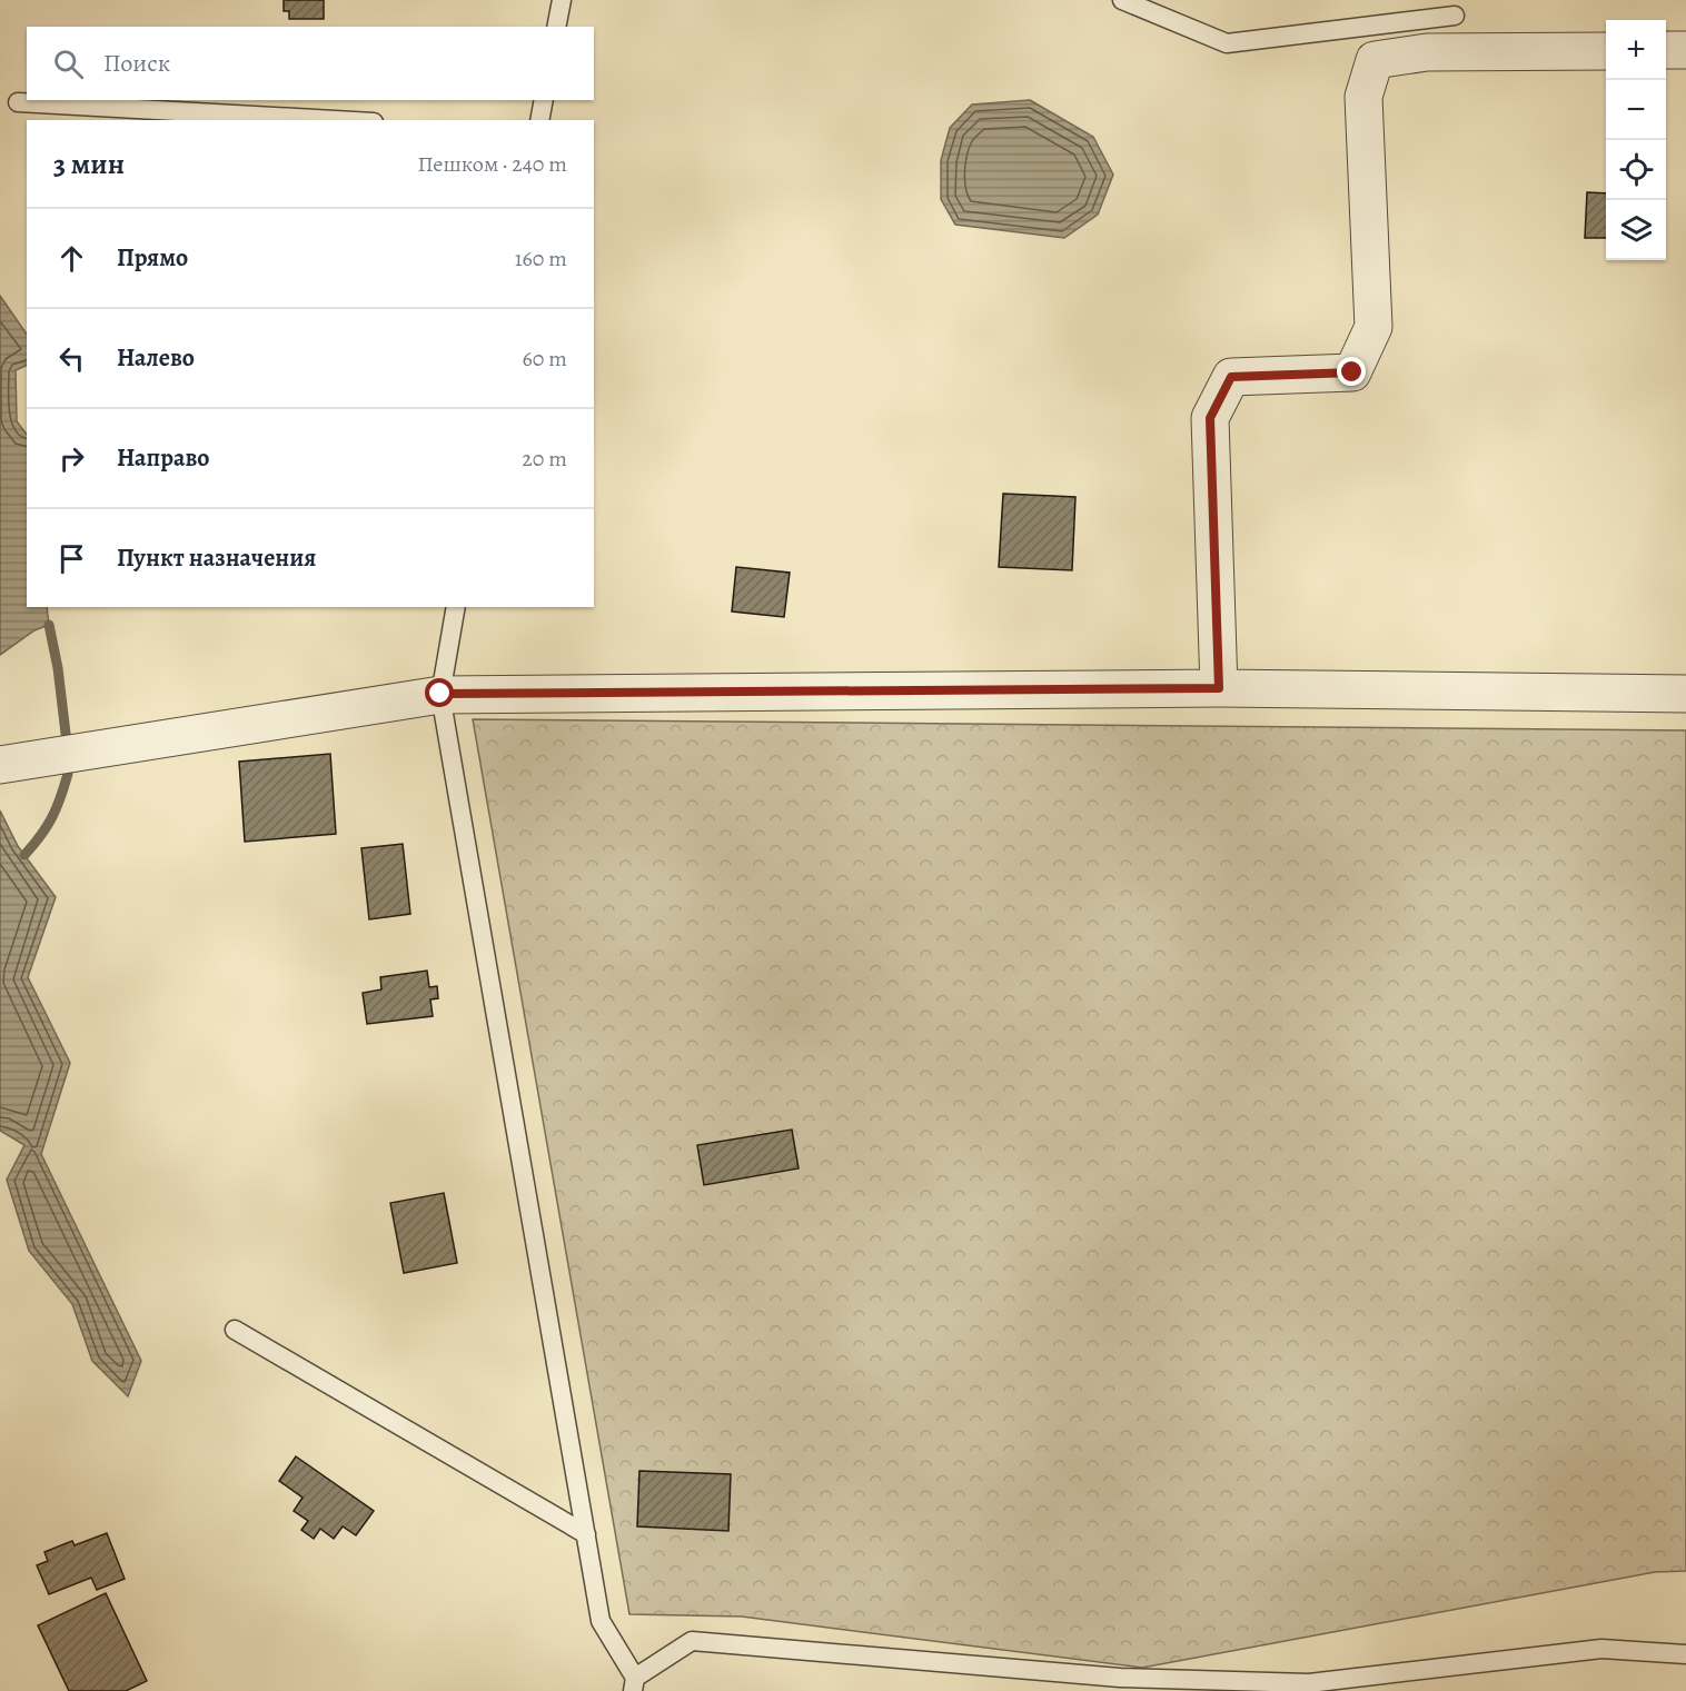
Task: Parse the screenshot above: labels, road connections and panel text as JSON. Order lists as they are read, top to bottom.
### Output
{
  "page": {
    "map_buttons": ["+", "−"],
    "search": "Поиск",
    "heading": ["3 мин", "Пешком · 240 m"],
    "list": [
      ["Прямо", "160 m"],
      ["Налево", "60 m"],
      ["Направо", "20 m"],
      "Пункт назначения"
    ]
  }
}
